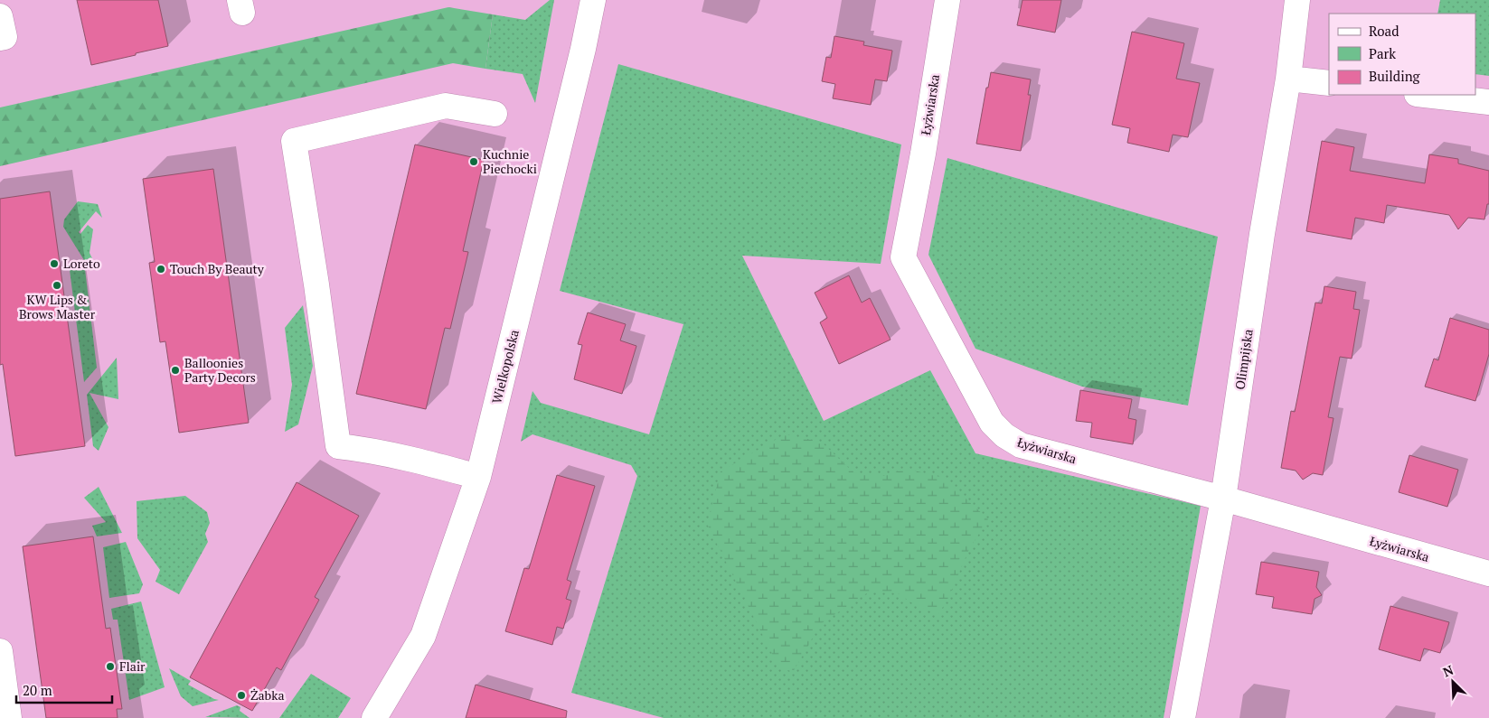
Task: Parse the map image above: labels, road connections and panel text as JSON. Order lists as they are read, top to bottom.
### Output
{
  "streets": {
    "street": ["Łyżwiarska", "Olimpijska", "Wielkopolska"]
  },
  "crossings": [
    ["Łyżwiarska", "Olimpijska"]
  ],
  "places": [
    "Kuchnie Piechocki",
    "Loreto",
    "Touch By Beauty",
    "KW Lips & Brows Master",
    "Balloonies Party Decors",
    "Flair",
    "Żabka"
  ],
  "legend": ["Road", "Park", "Building"],
  "scale_bar": "20 m",
  "north": "top left"
}
